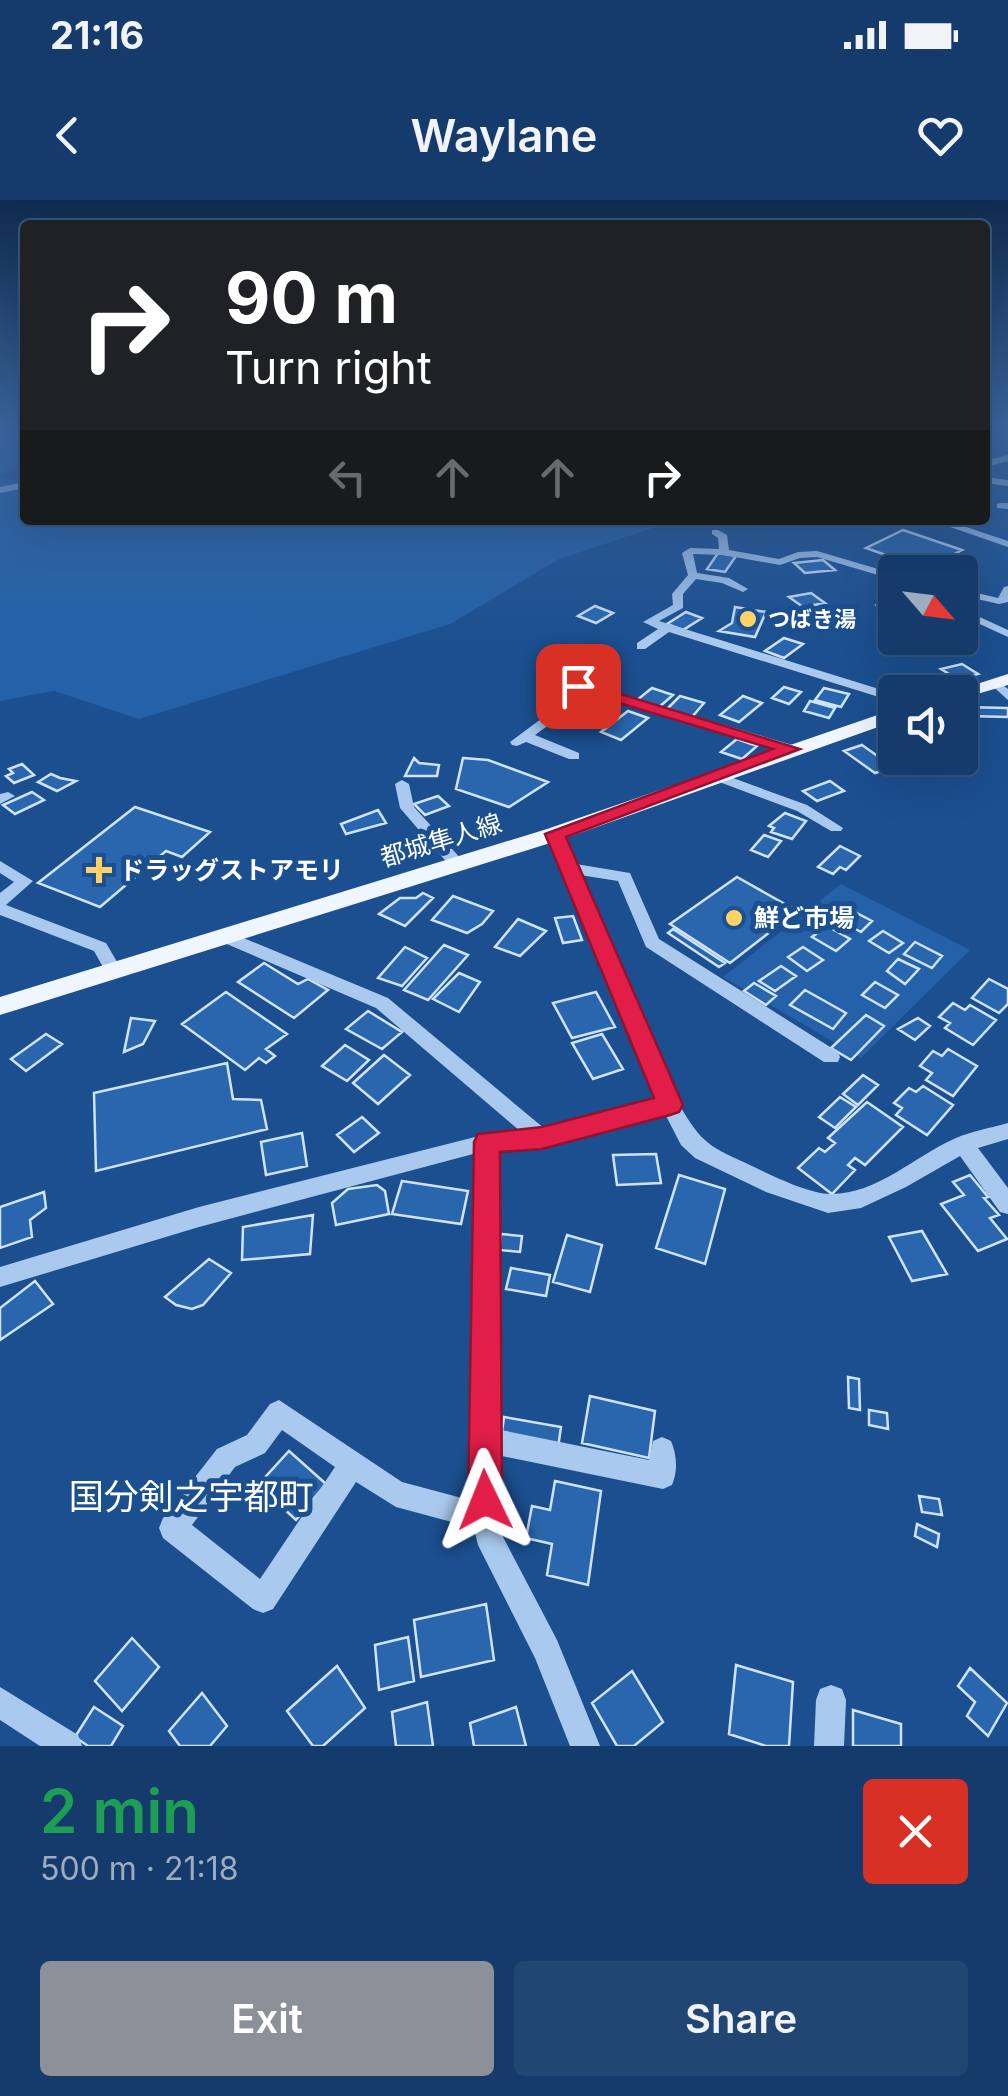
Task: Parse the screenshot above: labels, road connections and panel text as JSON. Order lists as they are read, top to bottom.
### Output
{
  "streets": {
    "main road": ["都城隼人線"]
  },
  "districts": ["国分剣之宇都町"],
  "places": {
    "other": ["つばき湯", "鮮ど市場"],
    "health": ["ドラッグストアモリ"]
  },
  "north": "bottom right",
  "page": {
    "status": "21:16",
    "header": "Waylane",
    "turn": ["90 m", "Turn right"],
    "heading": ["2 min", "500 m · 21:18"],
    "buttons": ["Exit", "Share"]
  }
}
